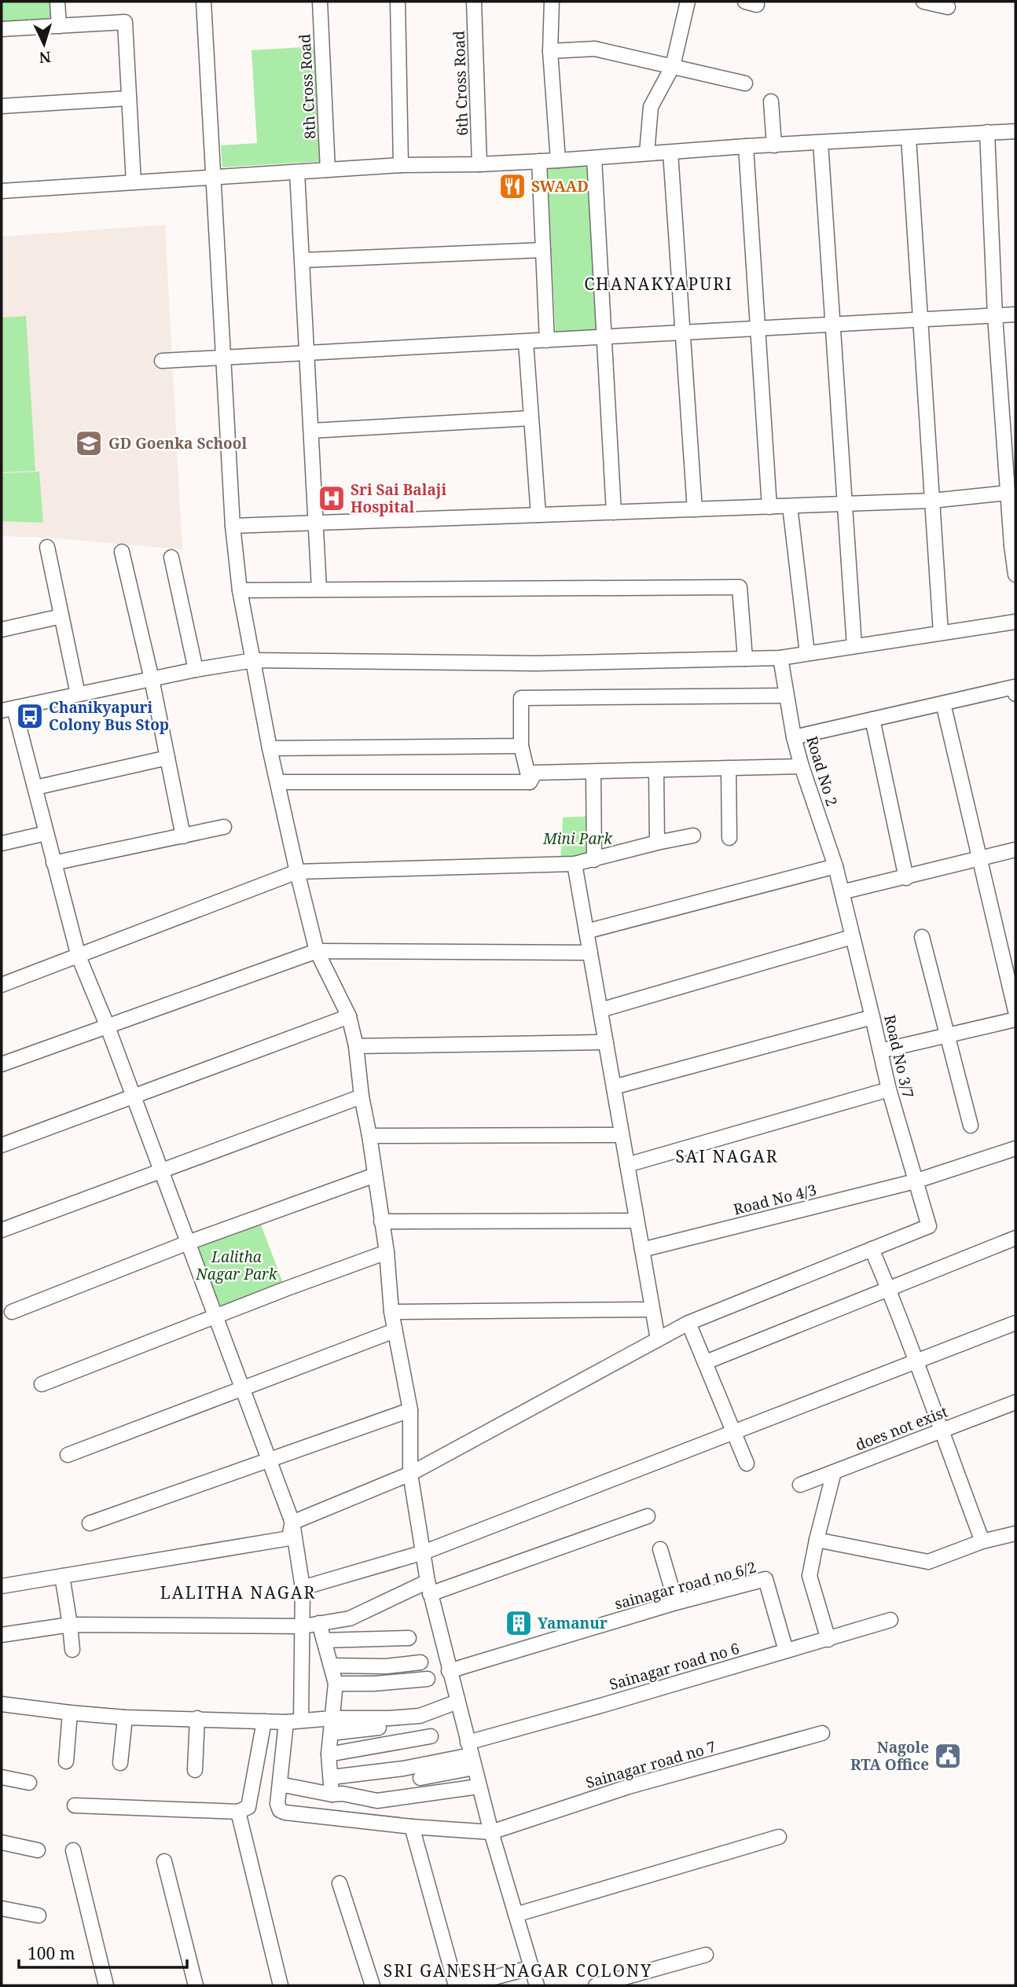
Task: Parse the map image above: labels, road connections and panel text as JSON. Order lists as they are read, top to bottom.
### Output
{
  "streets": {
    "street": [
      "6th Cross Road",
      "8th Cross Road",
      "Road No 2",
      "Road No 3/7",
      "Road No 4/3",
      "does not exist",
      "sainagar road no 6/2",
      "Sainagar road no 6",
      "Sainagar road no 7"
    ]
  },
  "crossings": [
    ["Road No 2", "Road No 3/7"],
    ["Road No 3/7", "Road No 4/3"],
    ["sainagar road no 6/2", "Sainagar road no 6"]
  ],
  "districts": [
    "CHANAKYAPURI",
    "SAI NAGAR",
    "LALITHA NAGAR",
    "SRI GANESH NAGAR COLONY"
  ],
  "parks": ["Mini Park", "Lalitha Nagar Park"],
  "places": {
    "restaurant": ["SWAAD"],
    "school or university": ["GD Goenka School"],
    "hospital": ["Sri Sai Balaji Hospital"],
    "bus stop": ["Chanikyapuri Colony Bus Stop"],
    "building": ["Yamanur"],
    "public building": ["Nagole RTA Office"]
  },
  "scale_bar": "100 m",
  "north": "bottom"
}
